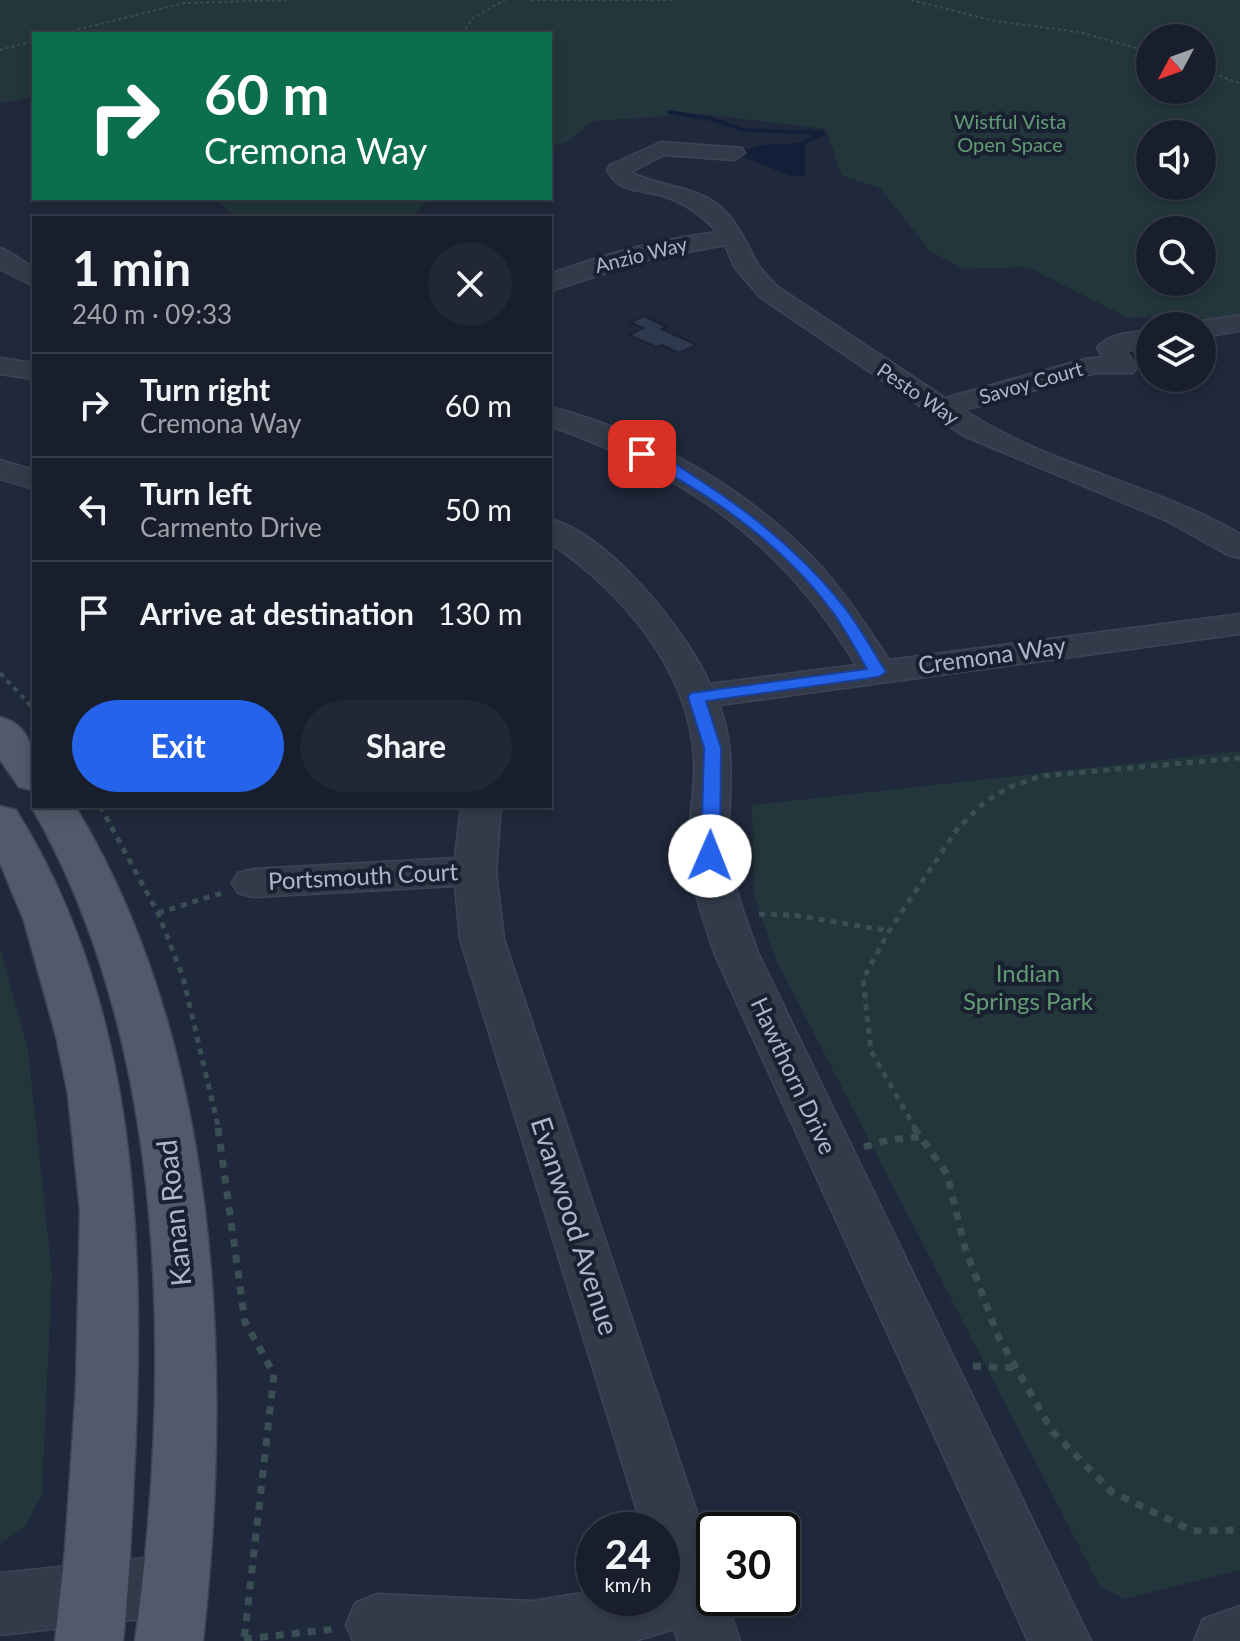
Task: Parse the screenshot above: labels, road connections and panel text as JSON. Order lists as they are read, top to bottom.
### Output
{
  "streets": {
    "main road": ["Kanan Road"],
    "street": [
      "Anzio Way",
      "Savoy Court",
      "Pesto Way",
      "Cremona Way",
      "Portsmouth Court",
      "Hawthorn Drive",
      "Evanwood Avenue"
    ]
  },
  "crossings": [
    ["Anzio Way", "Pesto Way"],
    ["Savoy Court", "Pesto Way"],
    ["Cremona Way", "Hawthorn Drive"],
    ["Portsmouth Court", "Evanwood Avenue"]
  ],
  "parks": ["Wistful Vista Open Space", "Indian Springs Park"],
  "north": "bottom left",
  "page": {
    "turn": ["60 m", "Cremona Way"],
    "heading": ["1 min", "240 m · 09:33"],
    "list": [
      {
        "name": "Turn right",
        "note": "Cremona Way",
        "value": "60 m"
      },
      {
        "name": "Turn left",
        "note": "Carmento Drive",
        "value": "50 m"
      },
      {
        "name": "Arrive at destination",
        "value": "130 m"
      }
    ],
    "buttons": ["Exit", "Share"],
    "speed": "24 km/h",
    "limit": "30"
  }
}
